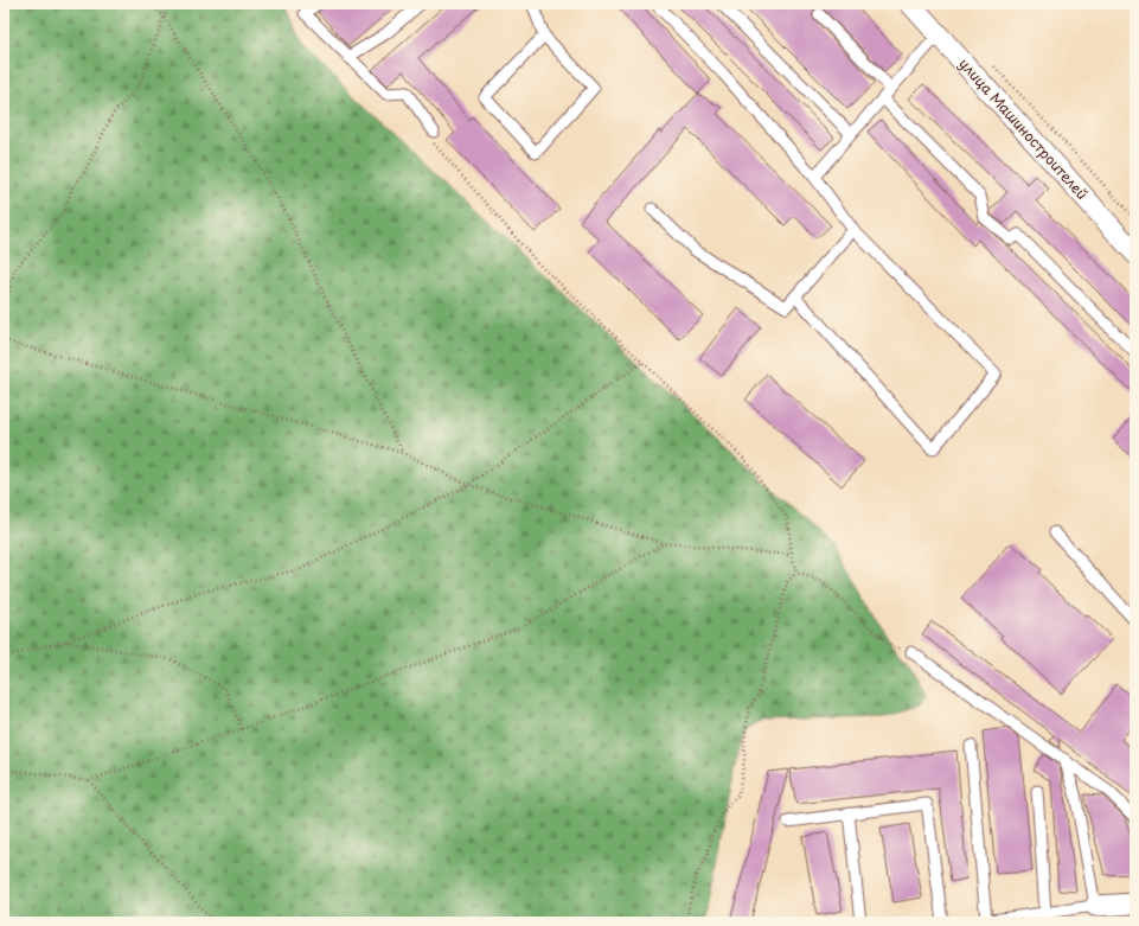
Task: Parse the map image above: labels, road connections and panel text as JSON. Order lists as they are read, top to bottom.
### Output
{
  "streets": {
    "street": ["улица Машиностроителей"]
  }
}
